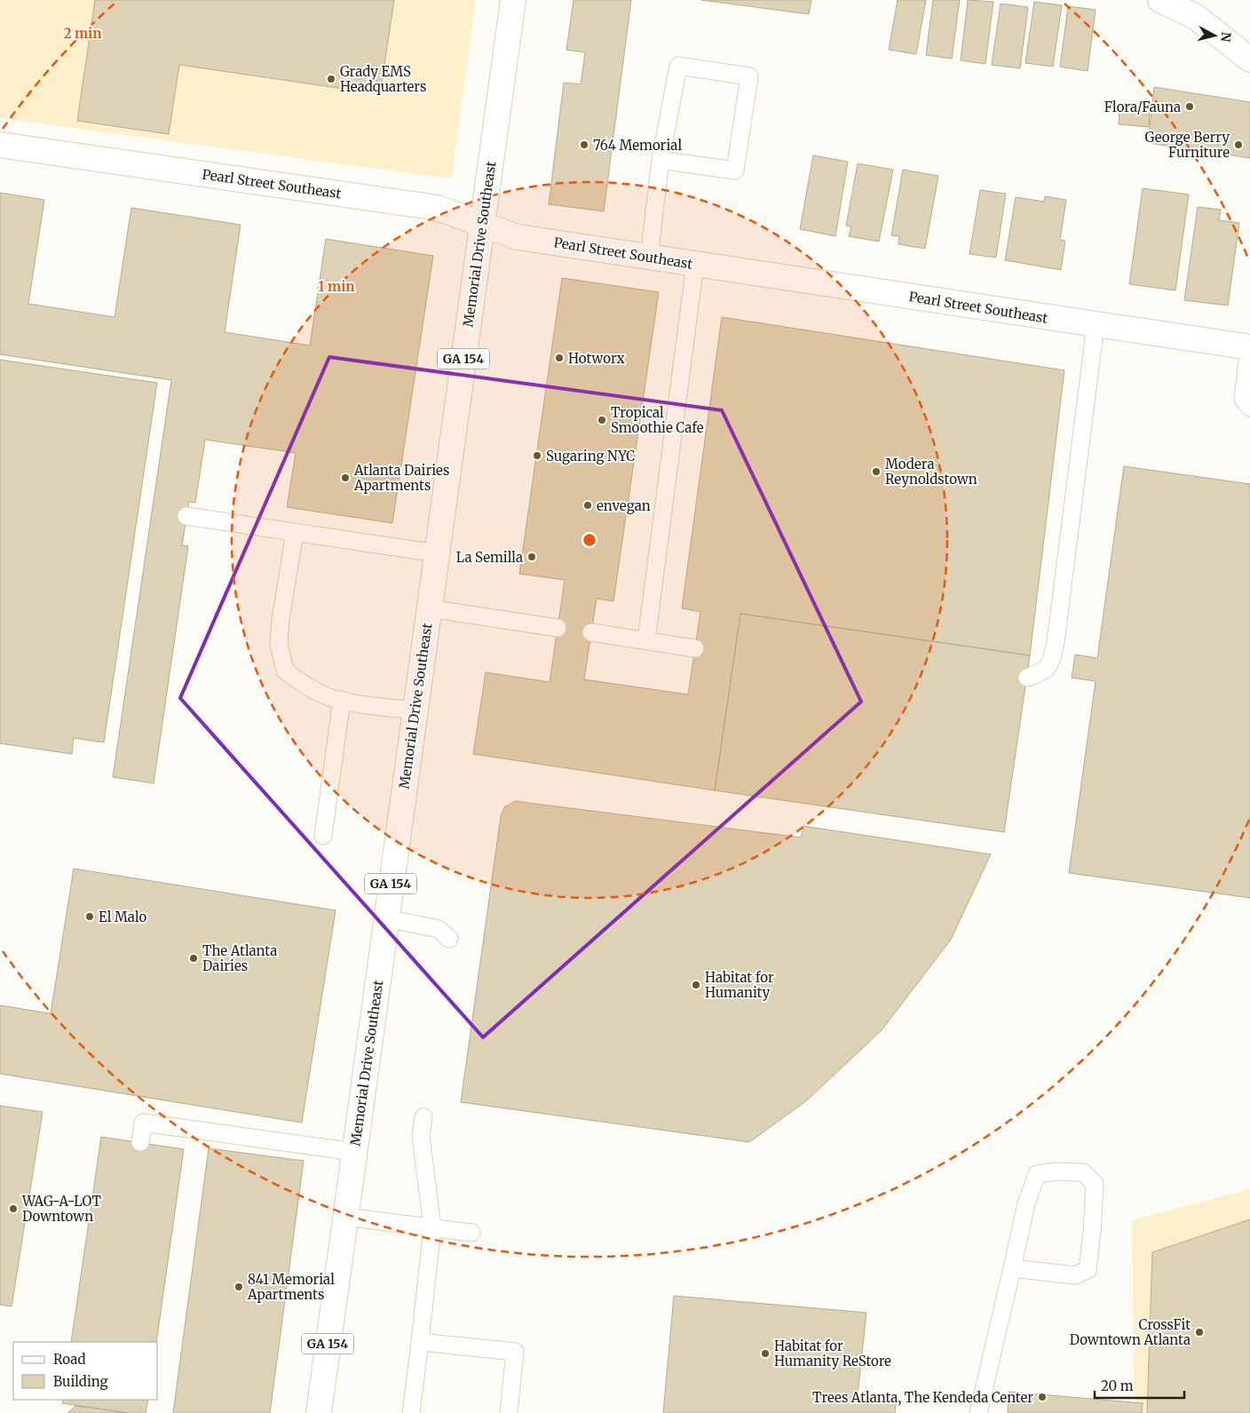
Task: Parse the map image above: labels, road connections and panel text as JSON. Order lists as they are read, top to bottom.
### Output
{
  "streets": {
    "main road": ["Pearl Street Southeast", "Memorial Drive Southeast", "GA 154"]
  },
  "crossings": [
    ["Pearl Street Southeast", "Memorial Drive Southeast"]
  ],
  "places": [
    "Grady EMS Headquarters",
    "Flora/Fauna",
    "764 Memorial",
    "George Berry Furniture",
    "Hotworx",
    "Tropical Smoothie Cafe",
    "Sugaring NYC",
    "Modera Reynoldstown",
    "Atlanta Dairies Apartments",
    "envegan",
    "La Semilla",
    "El Malo",
    "The Atlanta Dairies",
    "Habitat for Humanity",
    "WAG-A-LOT Downtown",
    "841 Memorial Apartments",
    "CrossFit Downtown Atlanta",
    "Habitat for Humanity ReStore",
    "Trees Atlanta, The Kendeda Center"
  ],
  "legend": ["Road", "Building"],
  "scale_bar": "20 m",
  "north": "right",
  "rings": ["2 min", "1 min"]
}
